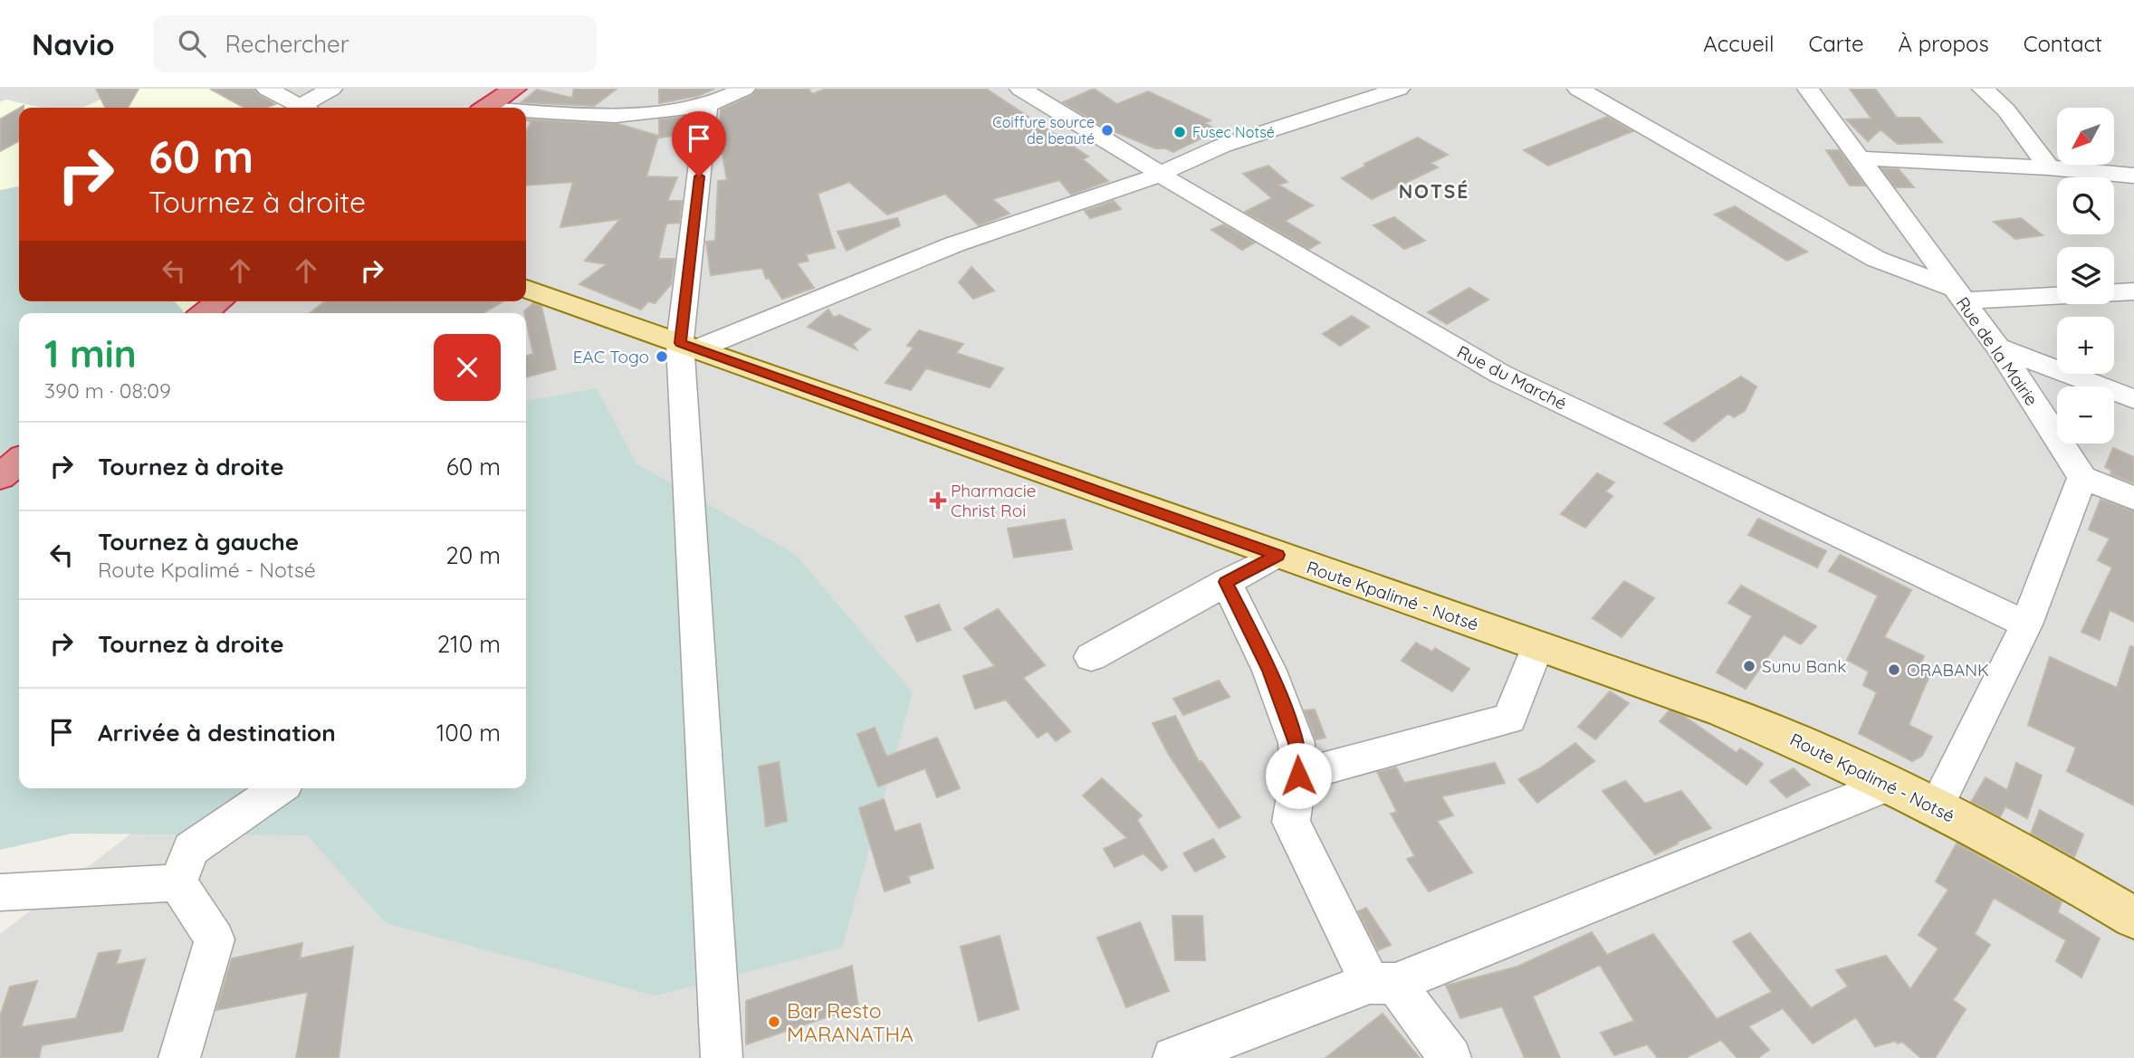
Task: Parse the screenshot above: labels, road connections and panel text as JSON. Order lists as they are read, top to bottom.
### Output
{
  "streets": {
    "main road": ["Route Kpalimé - Notsé"],
    "street": ["Rue de la Mairie", "Rue du Marché"]
  },
  "districts": ["NOTSÉ"],
  "places": {
    "other": [
      "Coiffure source de beauté",
      "Fusec Notsé",
      "EAC Togo",
      "Sunu Bank",
      "ORABANK",
      "Bar Resto MARANATHA"
    ],
    "health": ["Pharmacie Christ Roi"]
  },
  "north": "bottom left",
  "page": {
    "header": "Navio",
    "search": "Rechercher",
    "nav": [
      "Accueil",
      "Carte",
      "À propos",
      "Contact"
    ],
    "map_buttons": ["+", "−"],
    "turn": ["60 m", "Tournez à droite"],
    "heading": ["1 min", "390 m · 08:09"],
    "list": [
      {
        "name": "Tournez à droite",
        "value": "60 m"
      },
      {
        "name": "Tournez à gauche",
        "note": "Route Kpalimé - Notsé",
        "value": "20 m"
      },
      {
        "name": "Tournez à droite",
        "value": "210 m"
      },
      {
        "name": "Arrivée à destination",
        "value": "100 m"
      }
    ]
  }
}
